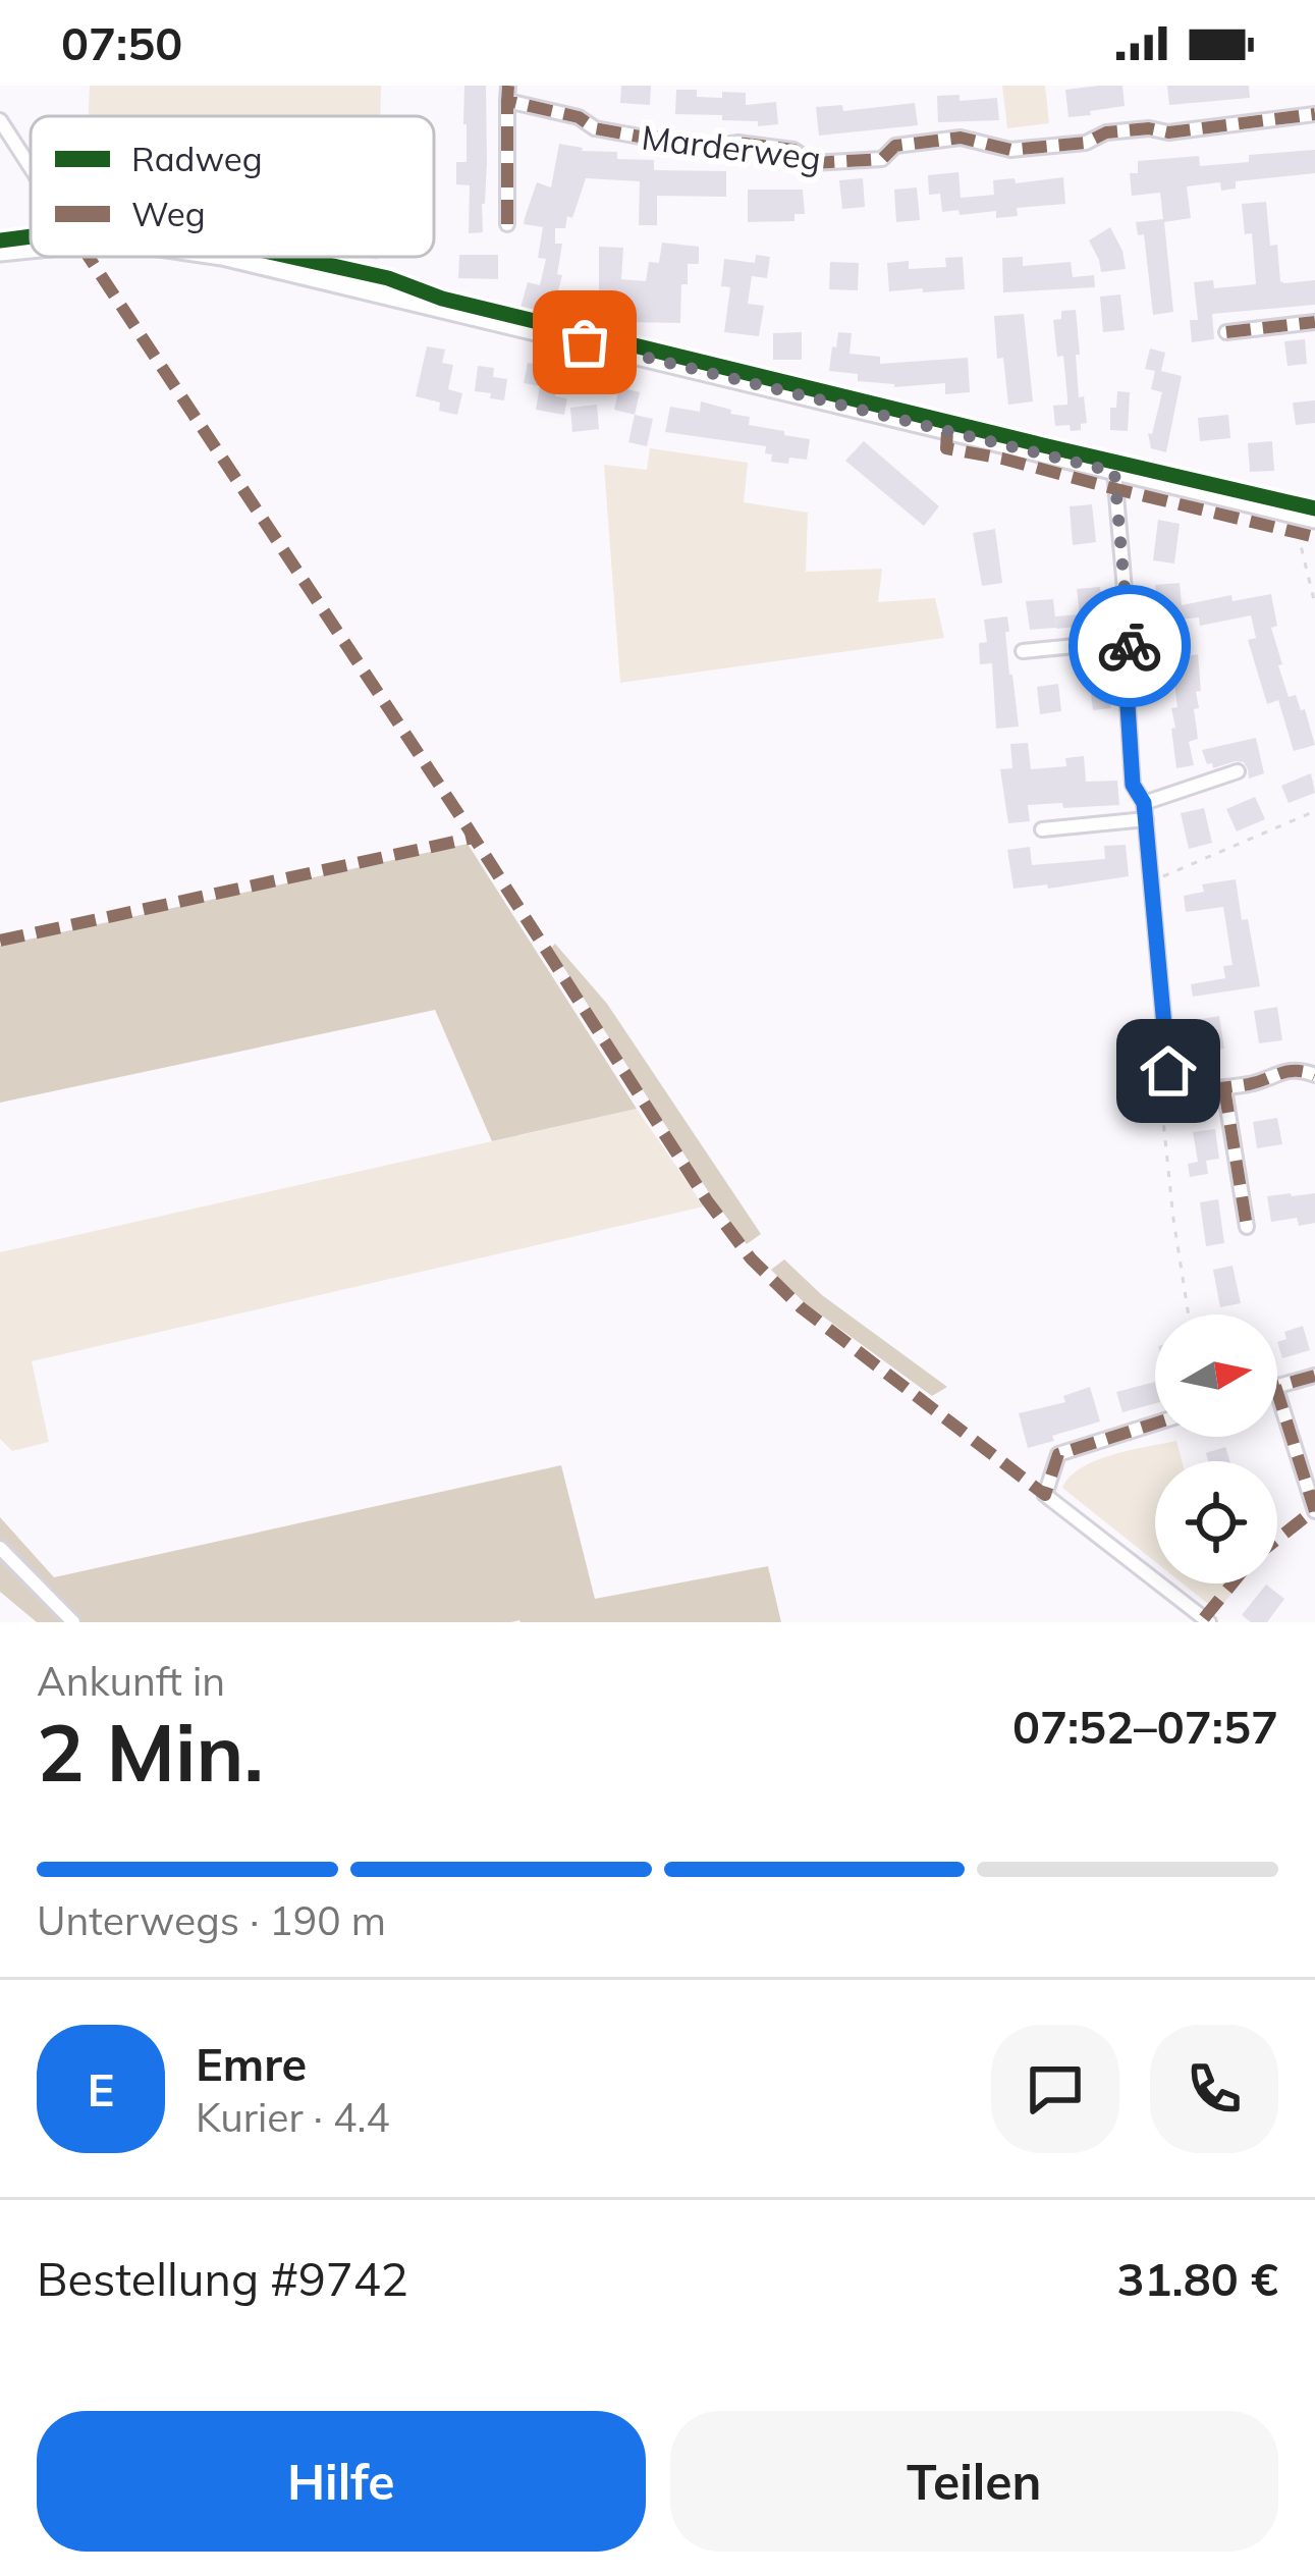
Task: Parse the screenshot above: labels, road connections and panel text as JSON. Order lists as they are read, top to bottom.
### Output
{
  "streets": {
    "street": ["Marderweg"]
  },
  "legend": ["Radweg", "Weg"],
  "north": "right",
  "page": {
    "status": "07:50",
    "heading": ["2 Min.", "Ankunft in", "07:52–07:57"],
    "panel": [
      "Emre",
      "Kurier · 4.4",
      "Bestellung #9742",
      "31.80 €"
    ],
    "bar": "Unterwegs · 190 m",
    "round": "E",
    "buttons": ["Hilfe", "Teilen"]
  }
}
